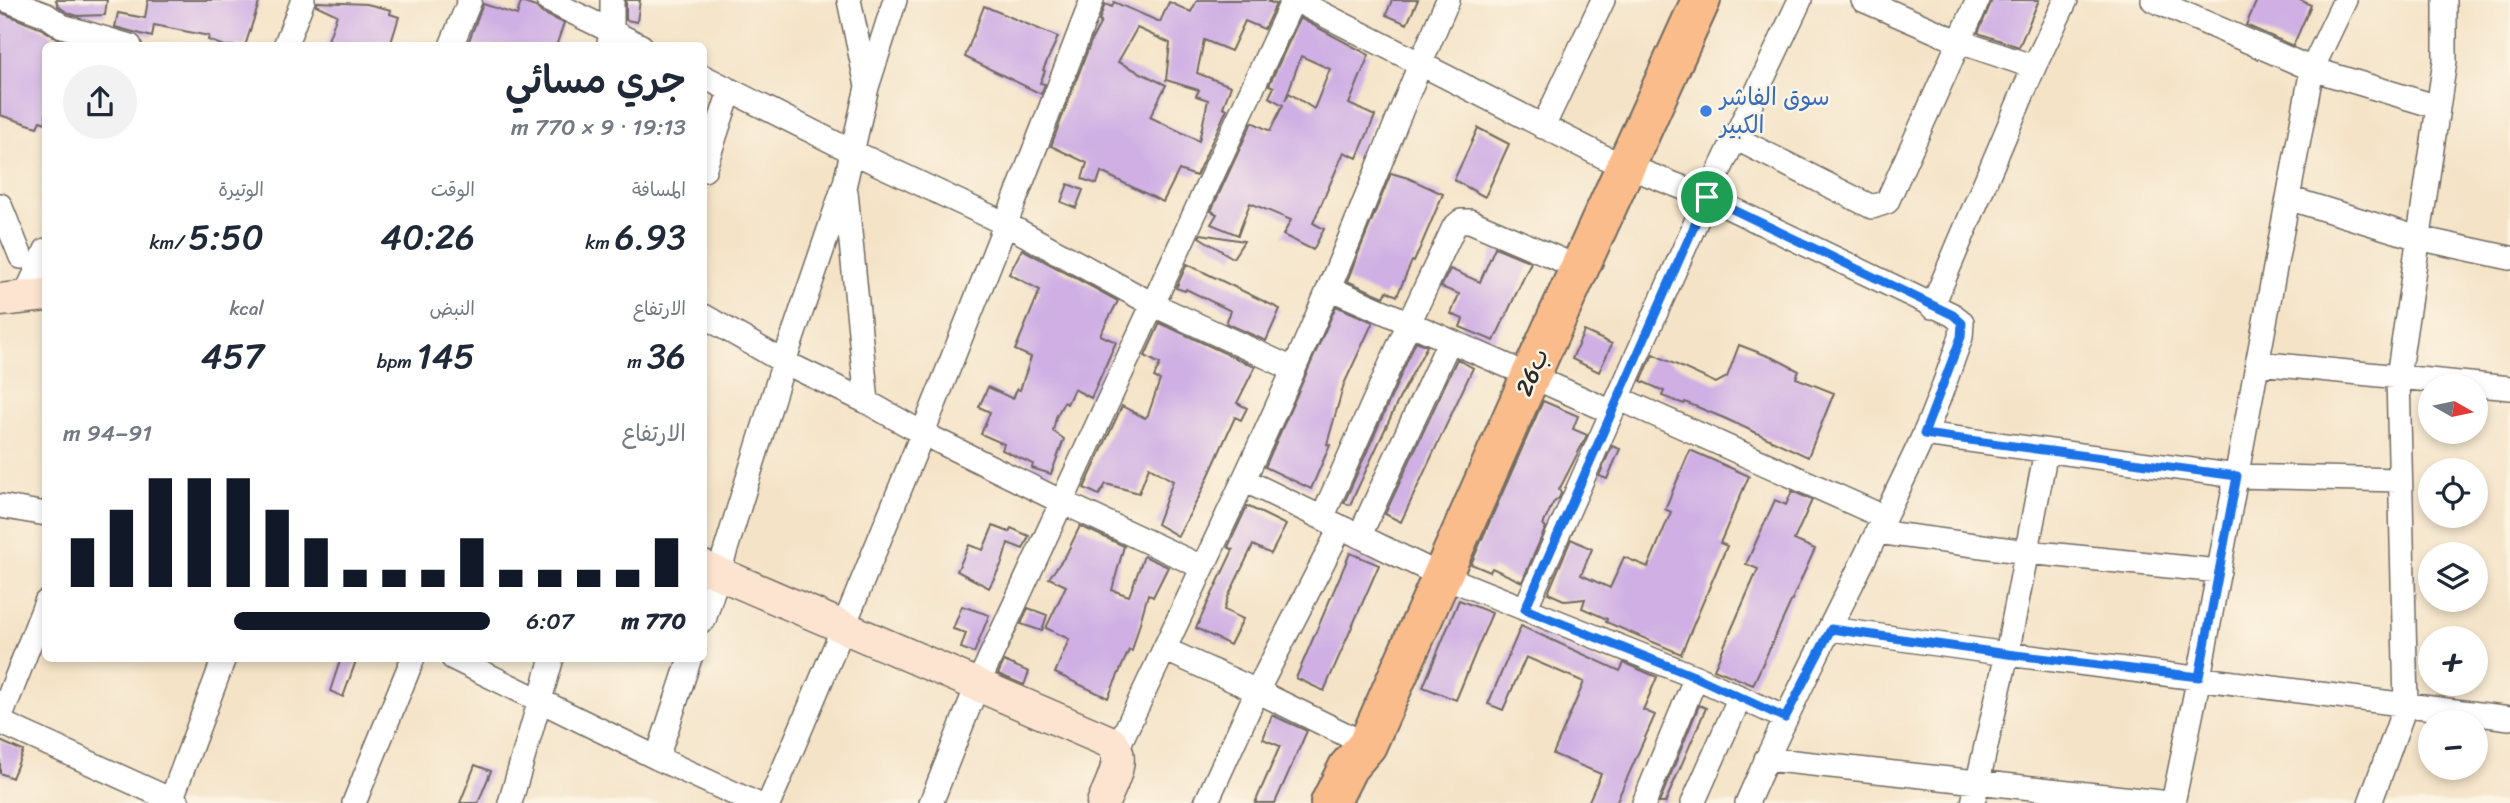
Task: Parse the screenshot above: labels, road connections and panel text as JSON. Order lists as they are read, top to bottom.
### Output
{
  "streets": {
    "highway": ["26ب"]
  },
  "places": ["سوق الفاشر الكبير"],
  "north": "right",
  "page": {
    "heading": ["جري مسائي", "19:13 · 9 × 770 m"],
    "stats": [
      ["المسافة", "6.93 km"],
      ["الوقت", "40:26"],
      ["الوتيرة", "5:50 /km"],
      ["الارتفاع", "36 m"],
      ["النبض", "145 bpm"],
      ["kcal", "457"]
    ],
    "map_buttons": ["+", "−"],
    "chart": ["الارتفاع", "91–94 m"],
    "list": [
      {
        "name": "770 m",
        "note": "6:07"
      }
    ]
  }
}
